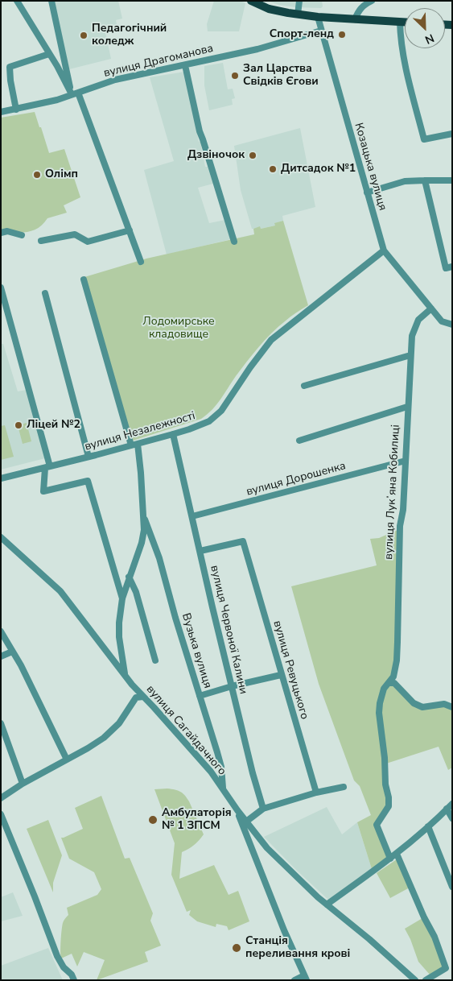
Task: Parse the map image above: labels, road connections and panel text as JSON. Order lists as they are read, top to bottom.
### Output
{
  "streets": {
    "street": [
      "вулиця Драгоманова",
      "Козацька вулиця",
      "вулиця Незалежності",
      "вулиця Дорошенка",
      "вулиця Лукʼяна Кобилиці",
      "вулиця Червоної Калини",
      "Вузька вулиця",
      "вулиця Ревуцького",
      "вулиця Сагайдачного"
    ]
  },
  "crossings": [
    ["вулиця Драгоманова", "Козацька вулиця"],
    ["Козацька вулиця", "вулиця Незалежності"],
    ["Козацька вулиця", "вулиця Лукʼяна Кобилиці"],
    ["вулиця Незалежності", "вулиця Червоної Калини"],
    ["вулиця Дорошенка", "вулиця Лукʼяна Кобилиці"],
    ["вулиця Дорошенка", "вулиця Червоної Калини"],
    ["вулиця Червоної Калини", "вулиця Ревуцького"],
    ["Вузька вулиця", "вулиця Сагайдачного"]
  ],
  "parks": ["Лодомирське кладовище"],
  "places": [
    "Спорт-ленд",
    "Педагогічний коледж",
    "Зал Царства Свідків Єгови",
    "Дзвіночок",
    "Дитсадок №1",
    "Олімп",
    "Ліцей №2",
    "Амбулаторія № 1 ЗПСМ",
    "Станція переливання крові"
  ],
  "north": "bottom right"
}
